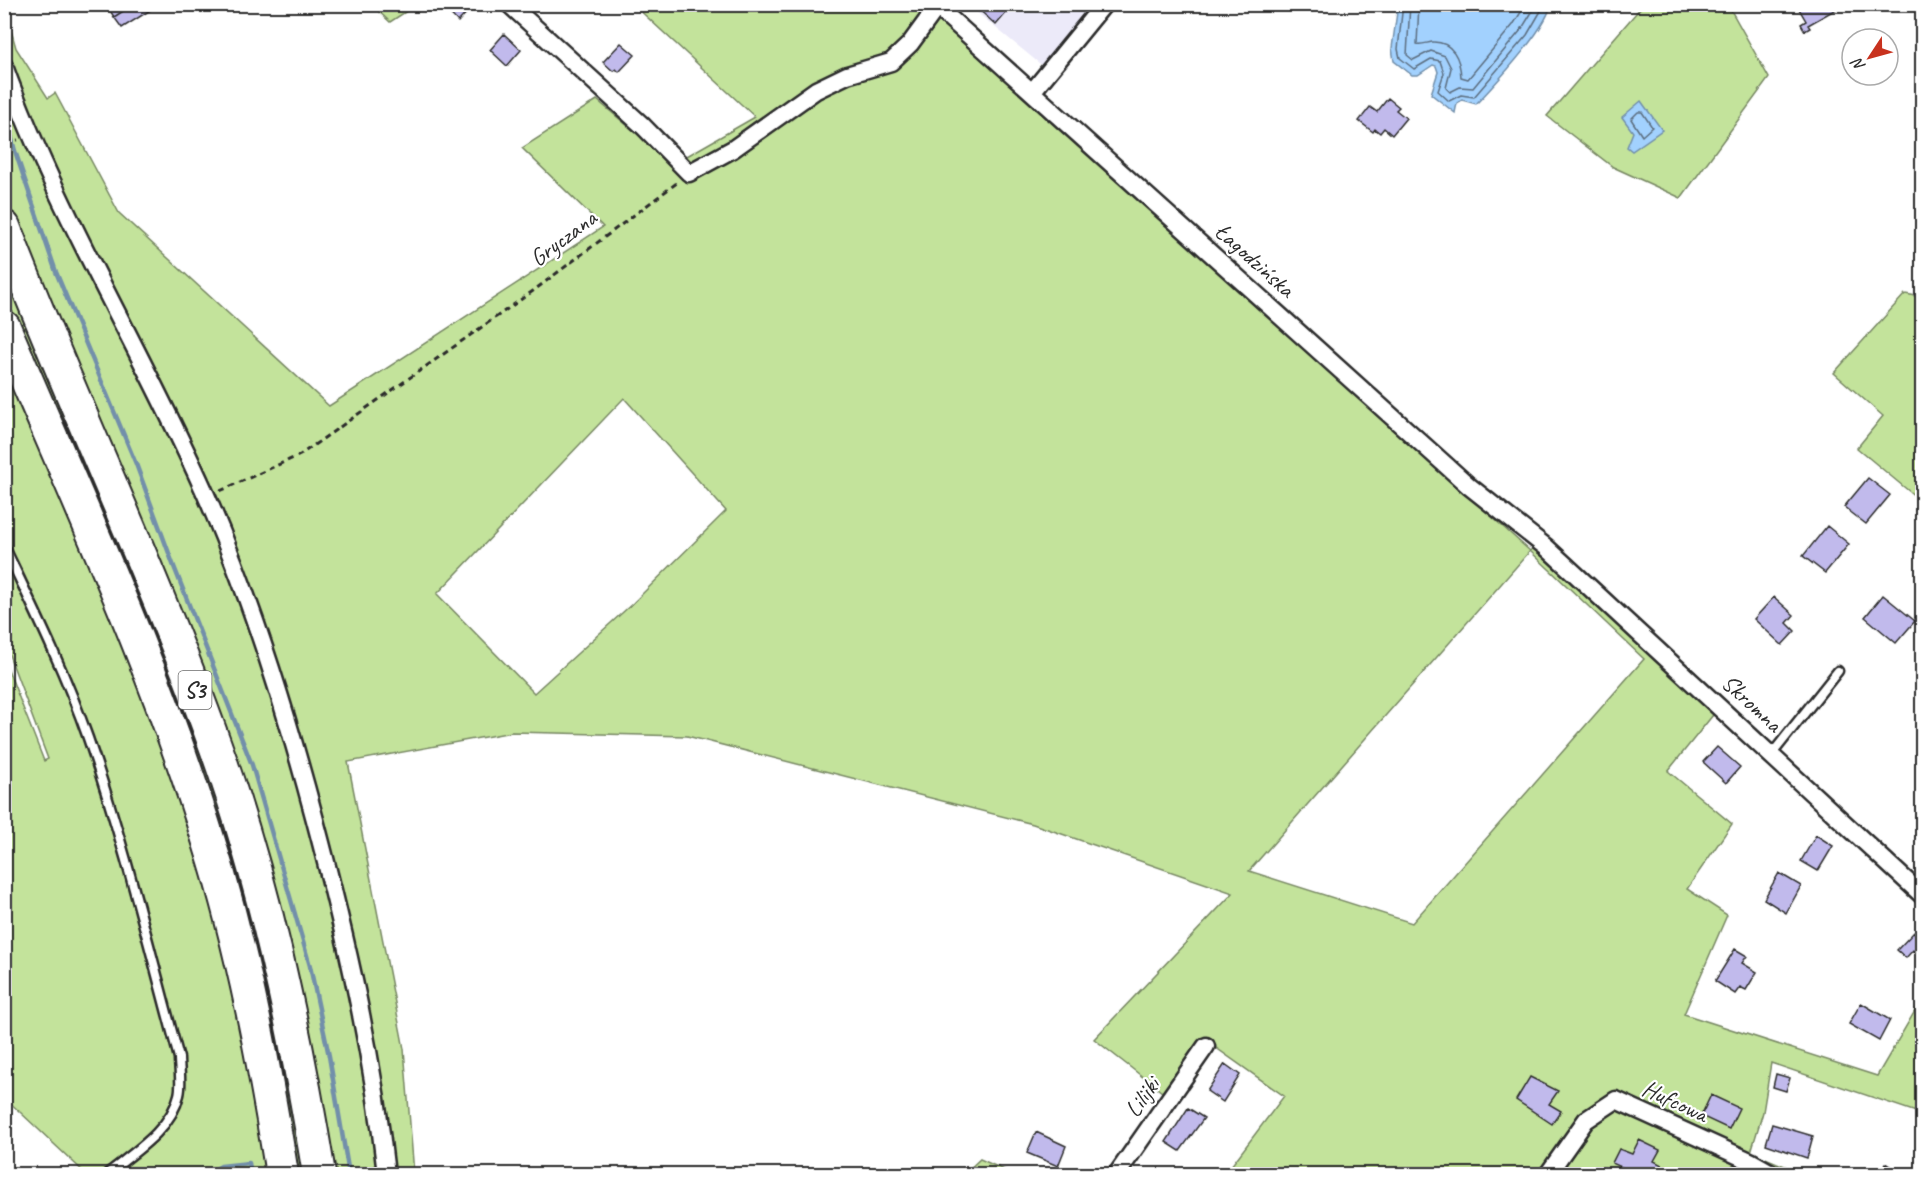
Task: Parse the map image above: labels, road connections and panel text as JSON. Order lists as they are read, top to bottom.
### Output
{
  "streets": {
    "highway": ["S3"],
    "street": [
      "Łagodzińska",
      "Skromna",
      "Lilijki",
      "Hufcowa"
    ],
    "path": ["Gryczana"]
  },
  "crossings": [
    ["Łagodzińska", "Skromna"]
  ],
  "north": "bottom left"
}
